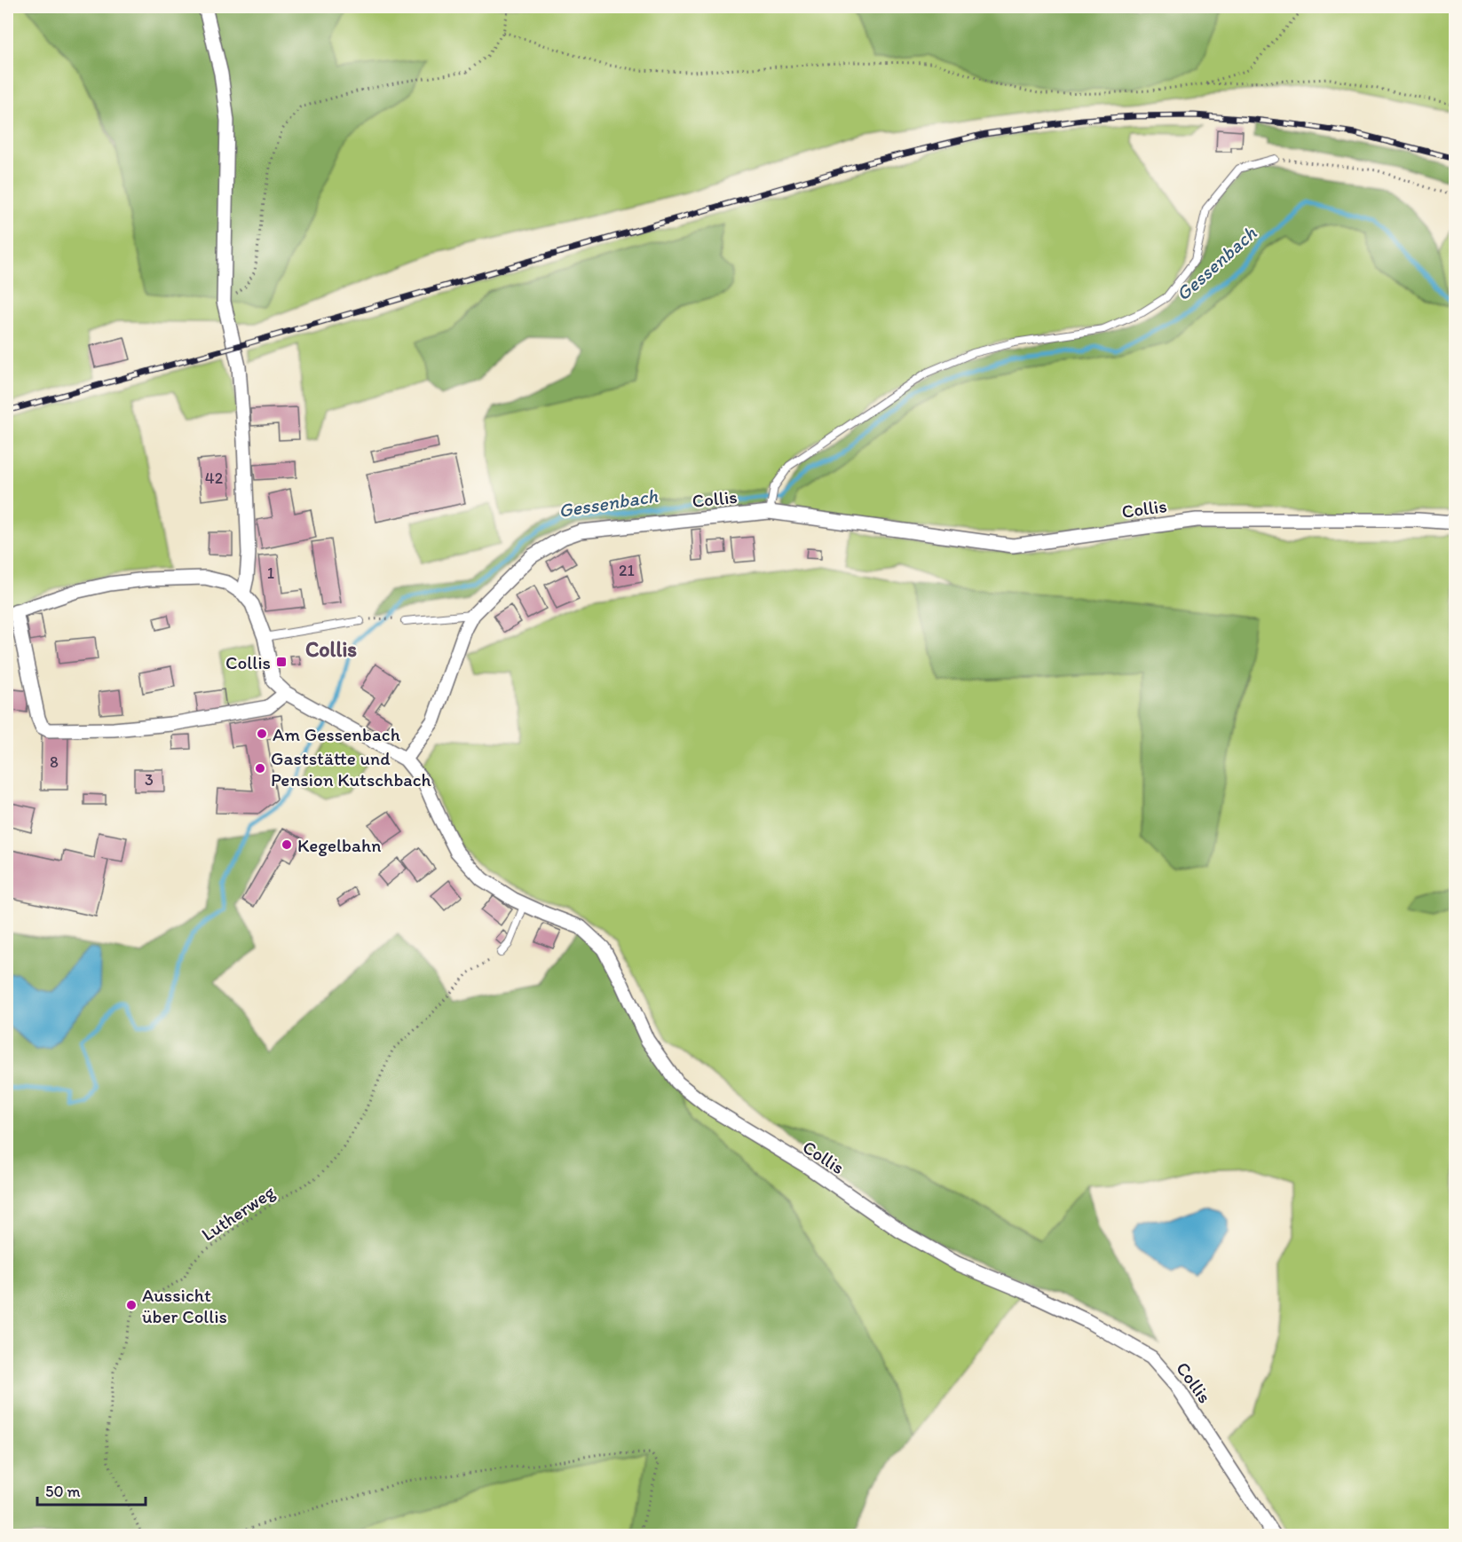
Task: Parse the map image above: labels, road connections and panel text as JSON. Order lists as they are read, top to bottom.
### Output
{
  "streets": {
    "street": ["Collis"],
    "path": ["Lutherweg"]
  },
  "districts": ["Collis"],
  "water": ["Gessenbach"],
  "places": {
    "transit": ["Collis"],
    "other": [
      "Am Gessenbach",
      "Gaststätte und Pension Kutschbach",
      "Kegelbahn",
      "Aussicht über Collis"
    ]
  },
  "house_numbers": [
    "42",
    "21",
    "1",
    "8",
    "3"
  ],
  "scale_bar": "50 m"
}
